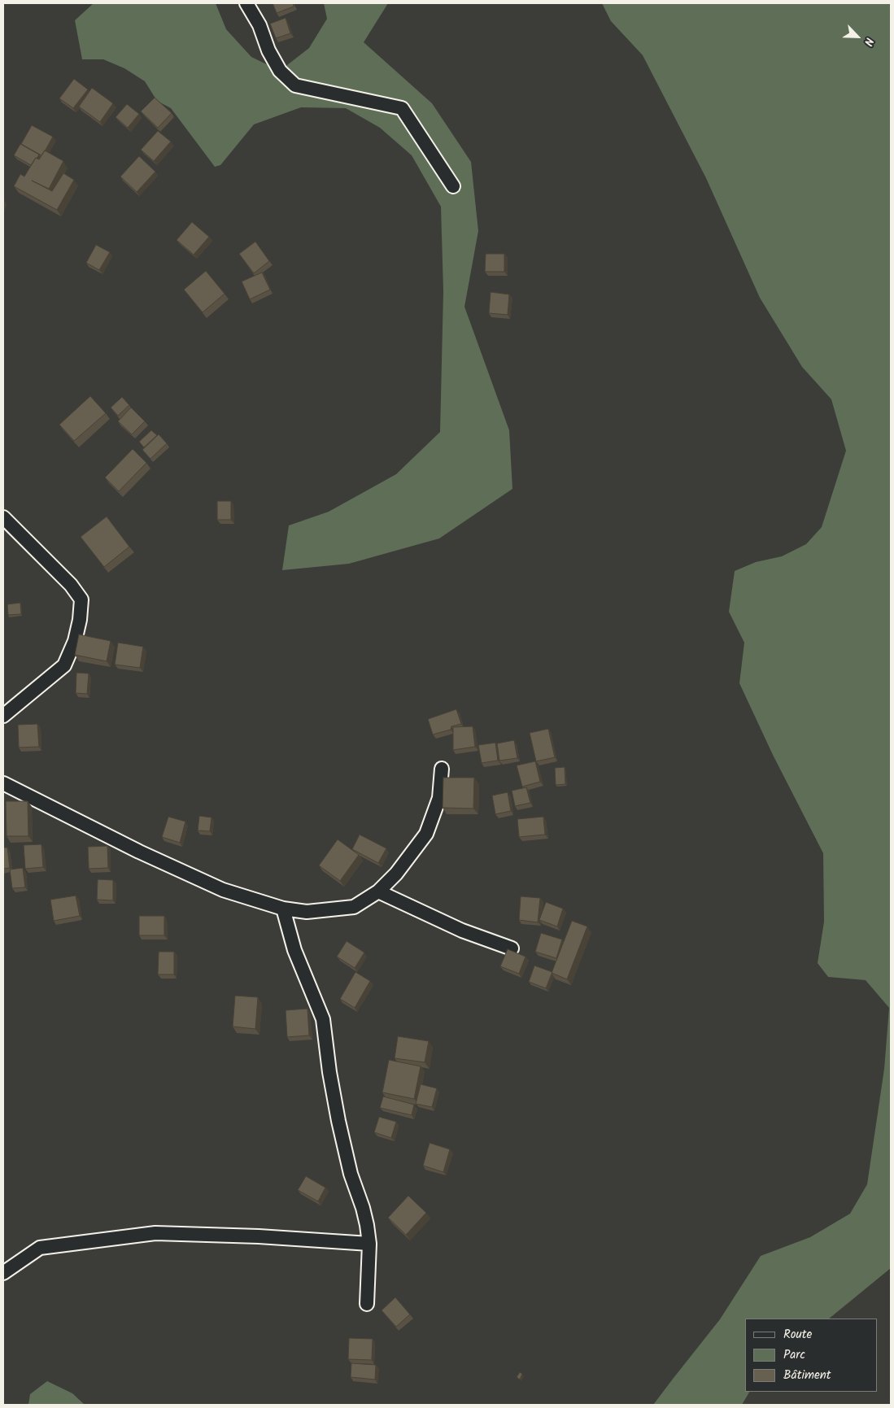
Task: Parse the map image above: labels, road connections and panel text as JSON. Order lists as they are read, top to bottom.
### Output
{
  "legend": ["Route", "Parc", "Bâtiment"],
  "north": "bottom right"
}
